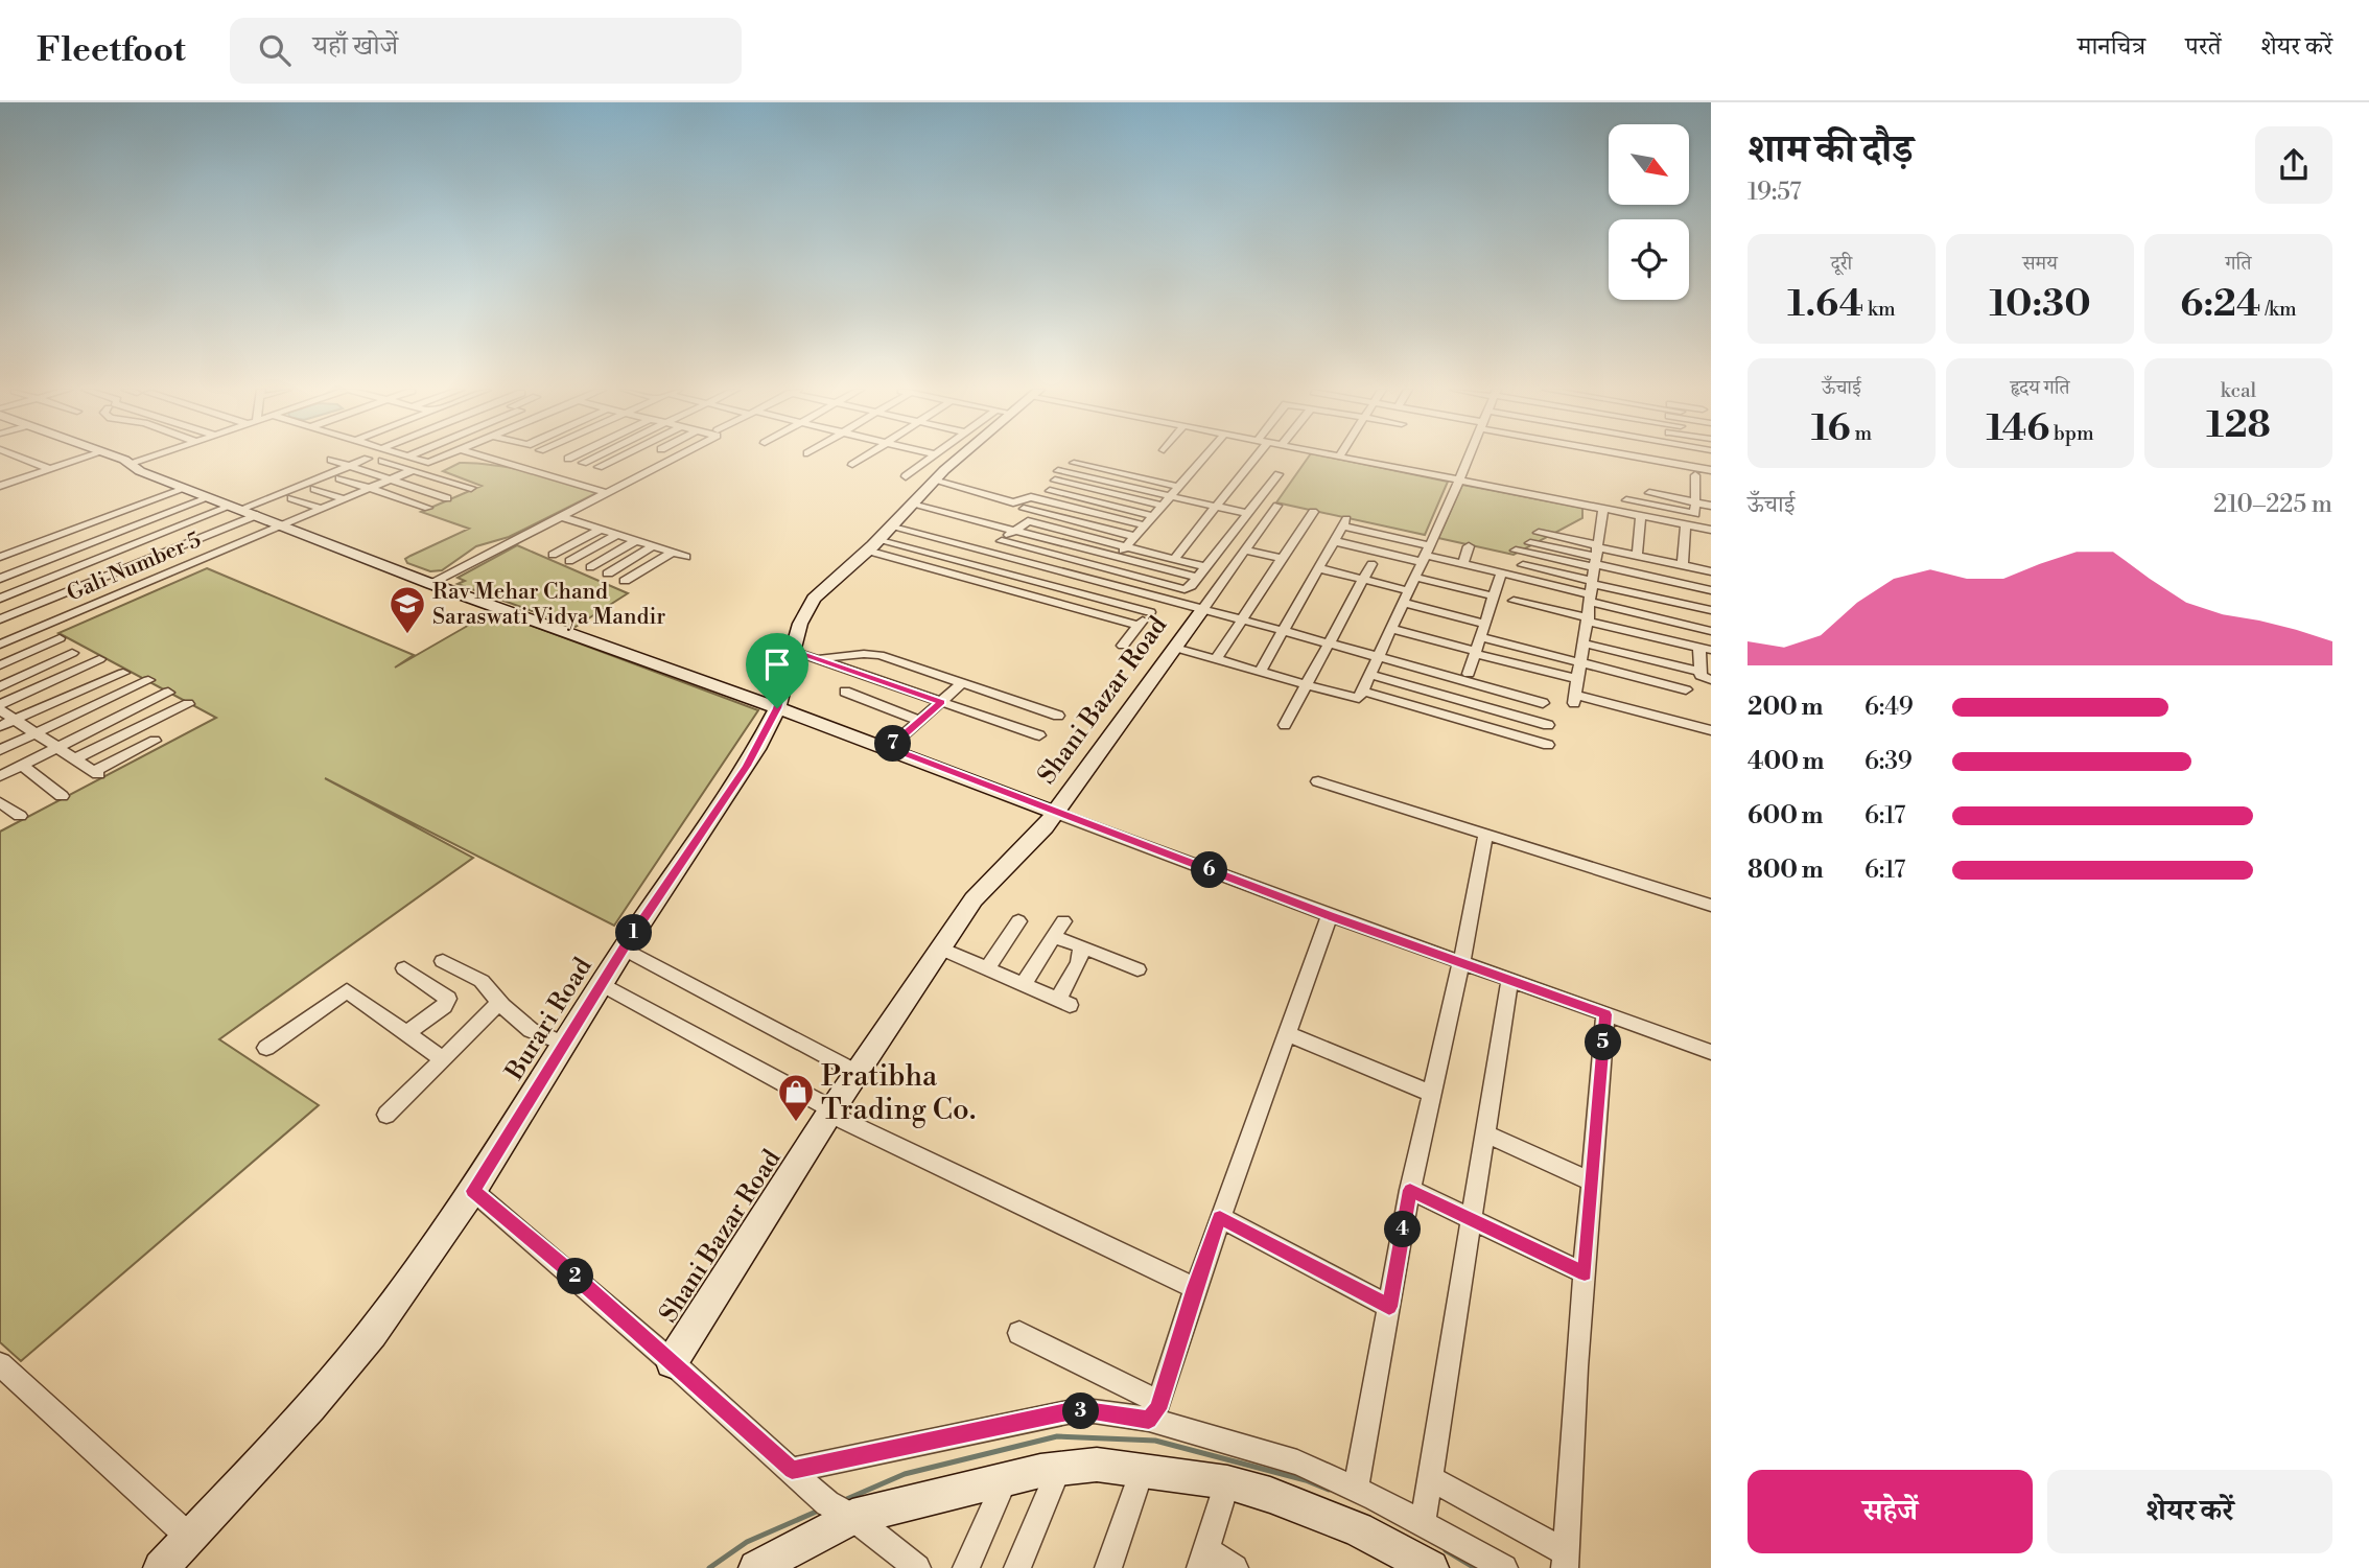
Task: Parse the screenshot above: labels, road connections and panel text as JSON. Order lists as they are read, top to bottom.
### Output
{
  "streets": {
    "street": ["Gali Number 5", "Shani Bazar Road", "Burari Road"]
  },
  "places": {
    "school or university": ["Rav Mehar Chand Saraswati Vidya Mandir"],
    "shop": ["Pratibha Trading Co."]
  },
  "north": "bottom right",
  "page": {
    "header": "Fleetfoot",
    "search": "यहाँ खोजें",
    "nav": ["मानचित्र", "परतें", "शेयर करें"],
    "heading": ["शाम की दौड़", "19:57"],
    "stats": [
      ["दूरी", "1.64 km"],
      ["समय", "10:30"],
      ["गति", "6:24 /km"],
      ["ऊँचाई", "16 m"],
      ["हृदय गति", "146 bpm"],
      ["kcal", "128"]
    ],
    "chart": ["ऊँचाई", "210–225 m"],
    "list": [
      {
        "name": "200 m",
        "note": "6:49"
      },
      {
        "name": "400 m",
        "note": "6:39"
      },
      {
        "name": "600 m",
        "note": "6:17"
      },
      {
        "name": "800 m",
        "note": "6:17"
      }
    ],
    "pins": [
      "7",
      "6",
      "1",
      "5",
      "4",
      "2",
      "3"
    ],
    "buttons": ["सहेजें", "शेयर करें"]
  }
}
